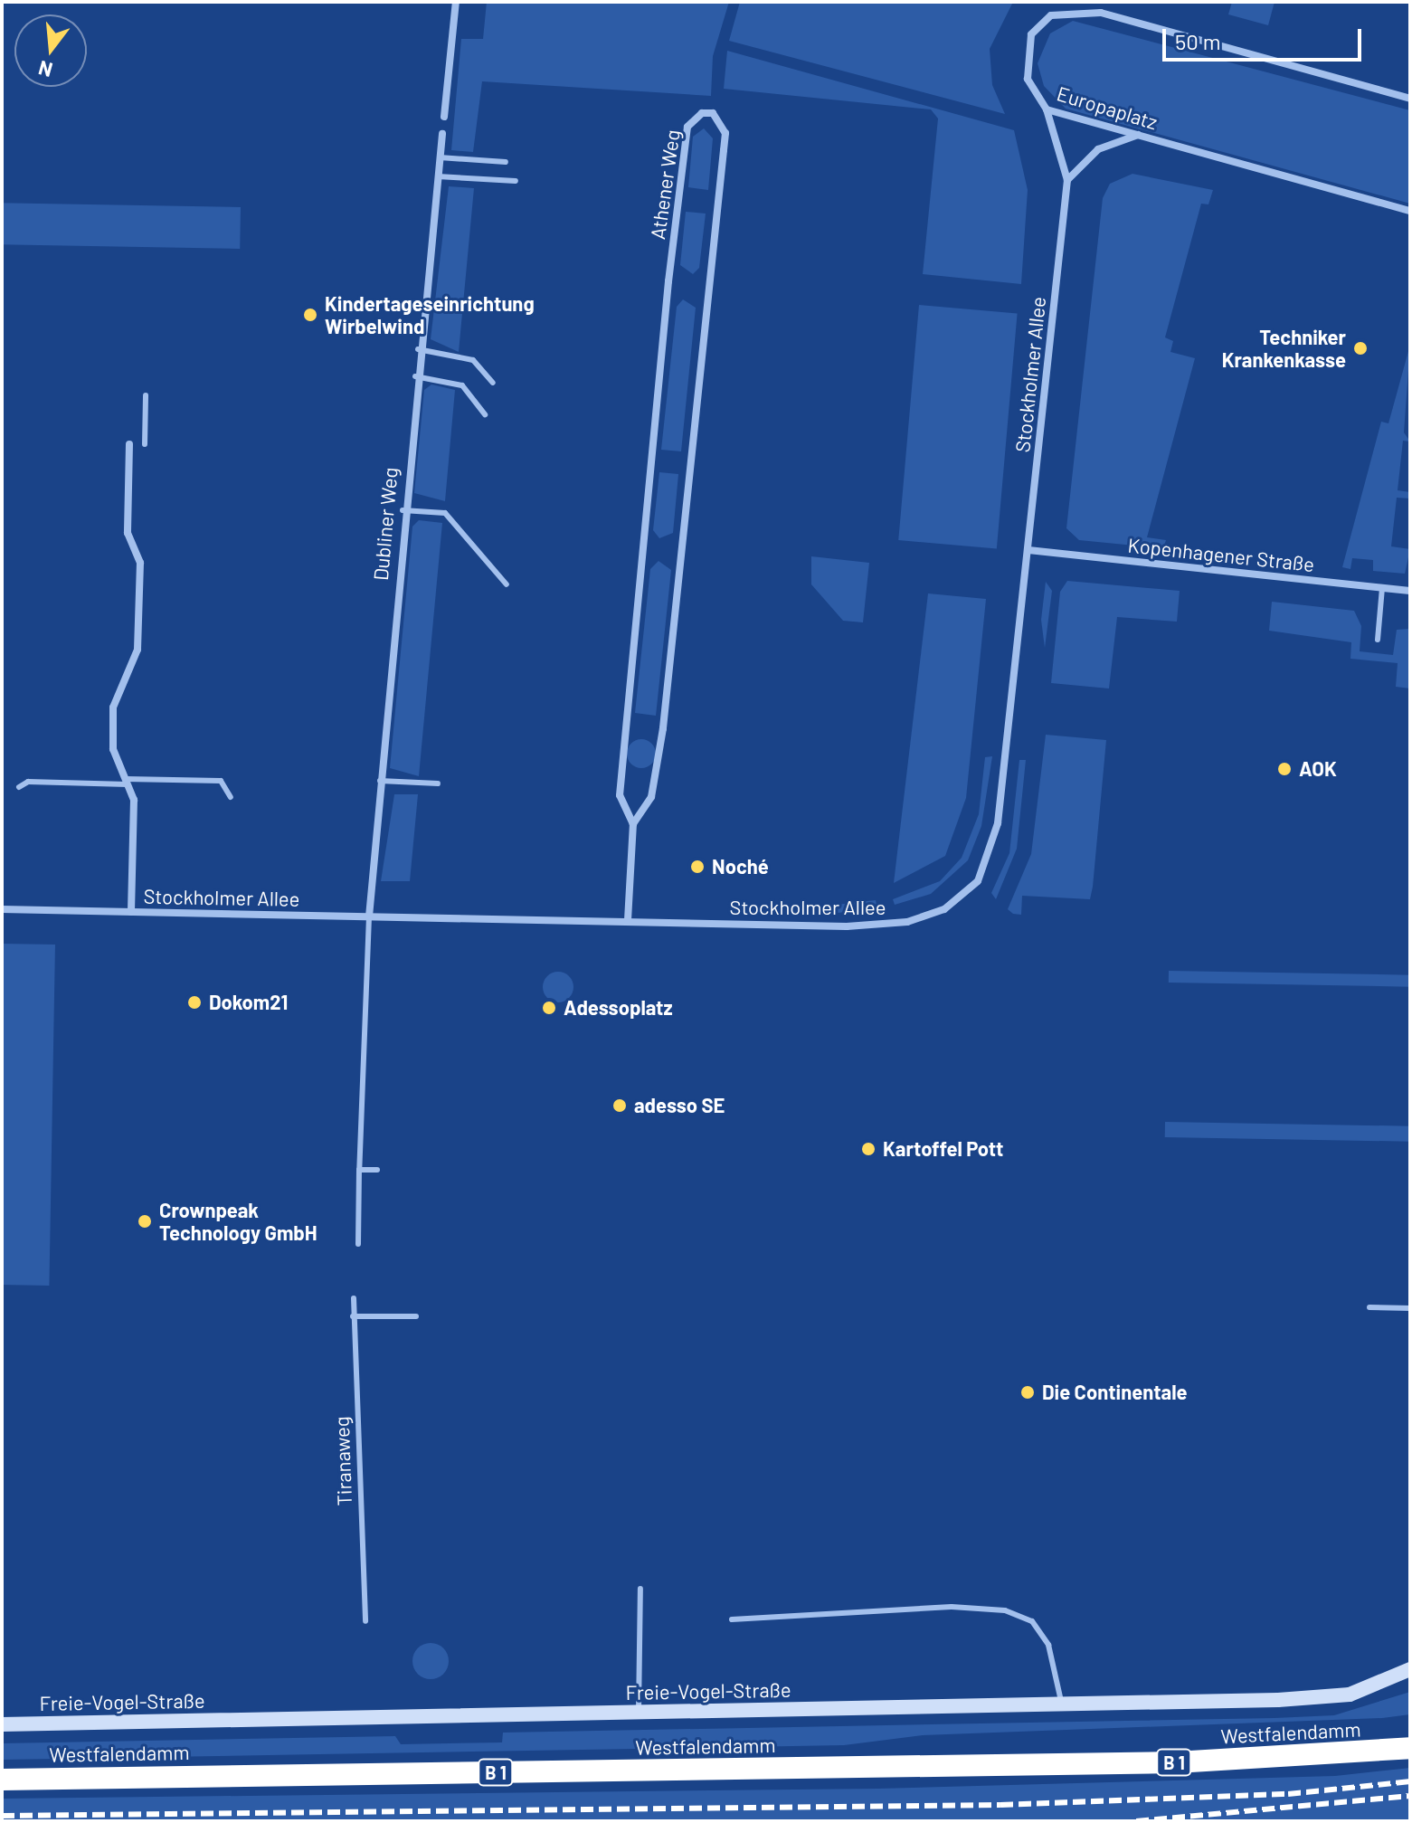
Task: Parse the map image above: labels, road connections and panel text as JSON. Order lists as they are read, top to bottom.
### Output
{
  "streets": {
    "highway": ["Westfalendamm", "B 1"],
    "street": [
      "Europaplatz",
      "Athener Weg",
      "Stockholmer Allee",
      "Dubliner Weg",
      "Kopenhagener Straße",
      "Freie-Vogel-Straße"
    ],
    "lane": ["Tiranaweg"]
  },
  "crossings": [
    ["Europaplatz", "Stockholmer Allee"],
    ["Athener Weg", "Stockholmer Allee"],
    ["Stockholmer Allee", "Dubliner Weg"],
    ["Stockholmer Allee", "Kopenhagener Straße"]
  ],
  "places": [
    "Kindertageseinrichtung Wirbelwind",
    "Techniker Krankenkasse",
    "AOK",
    "Noché",
    "Dokom21",
    "Adessoplatz",
    "adesso SE",
    "Kartoffel Pott",
    "Crownpeak Technology GmbH",
    "Die Continentale"
  ],
  "scale_bar": "50 m",
  "north": "bottom"
}
